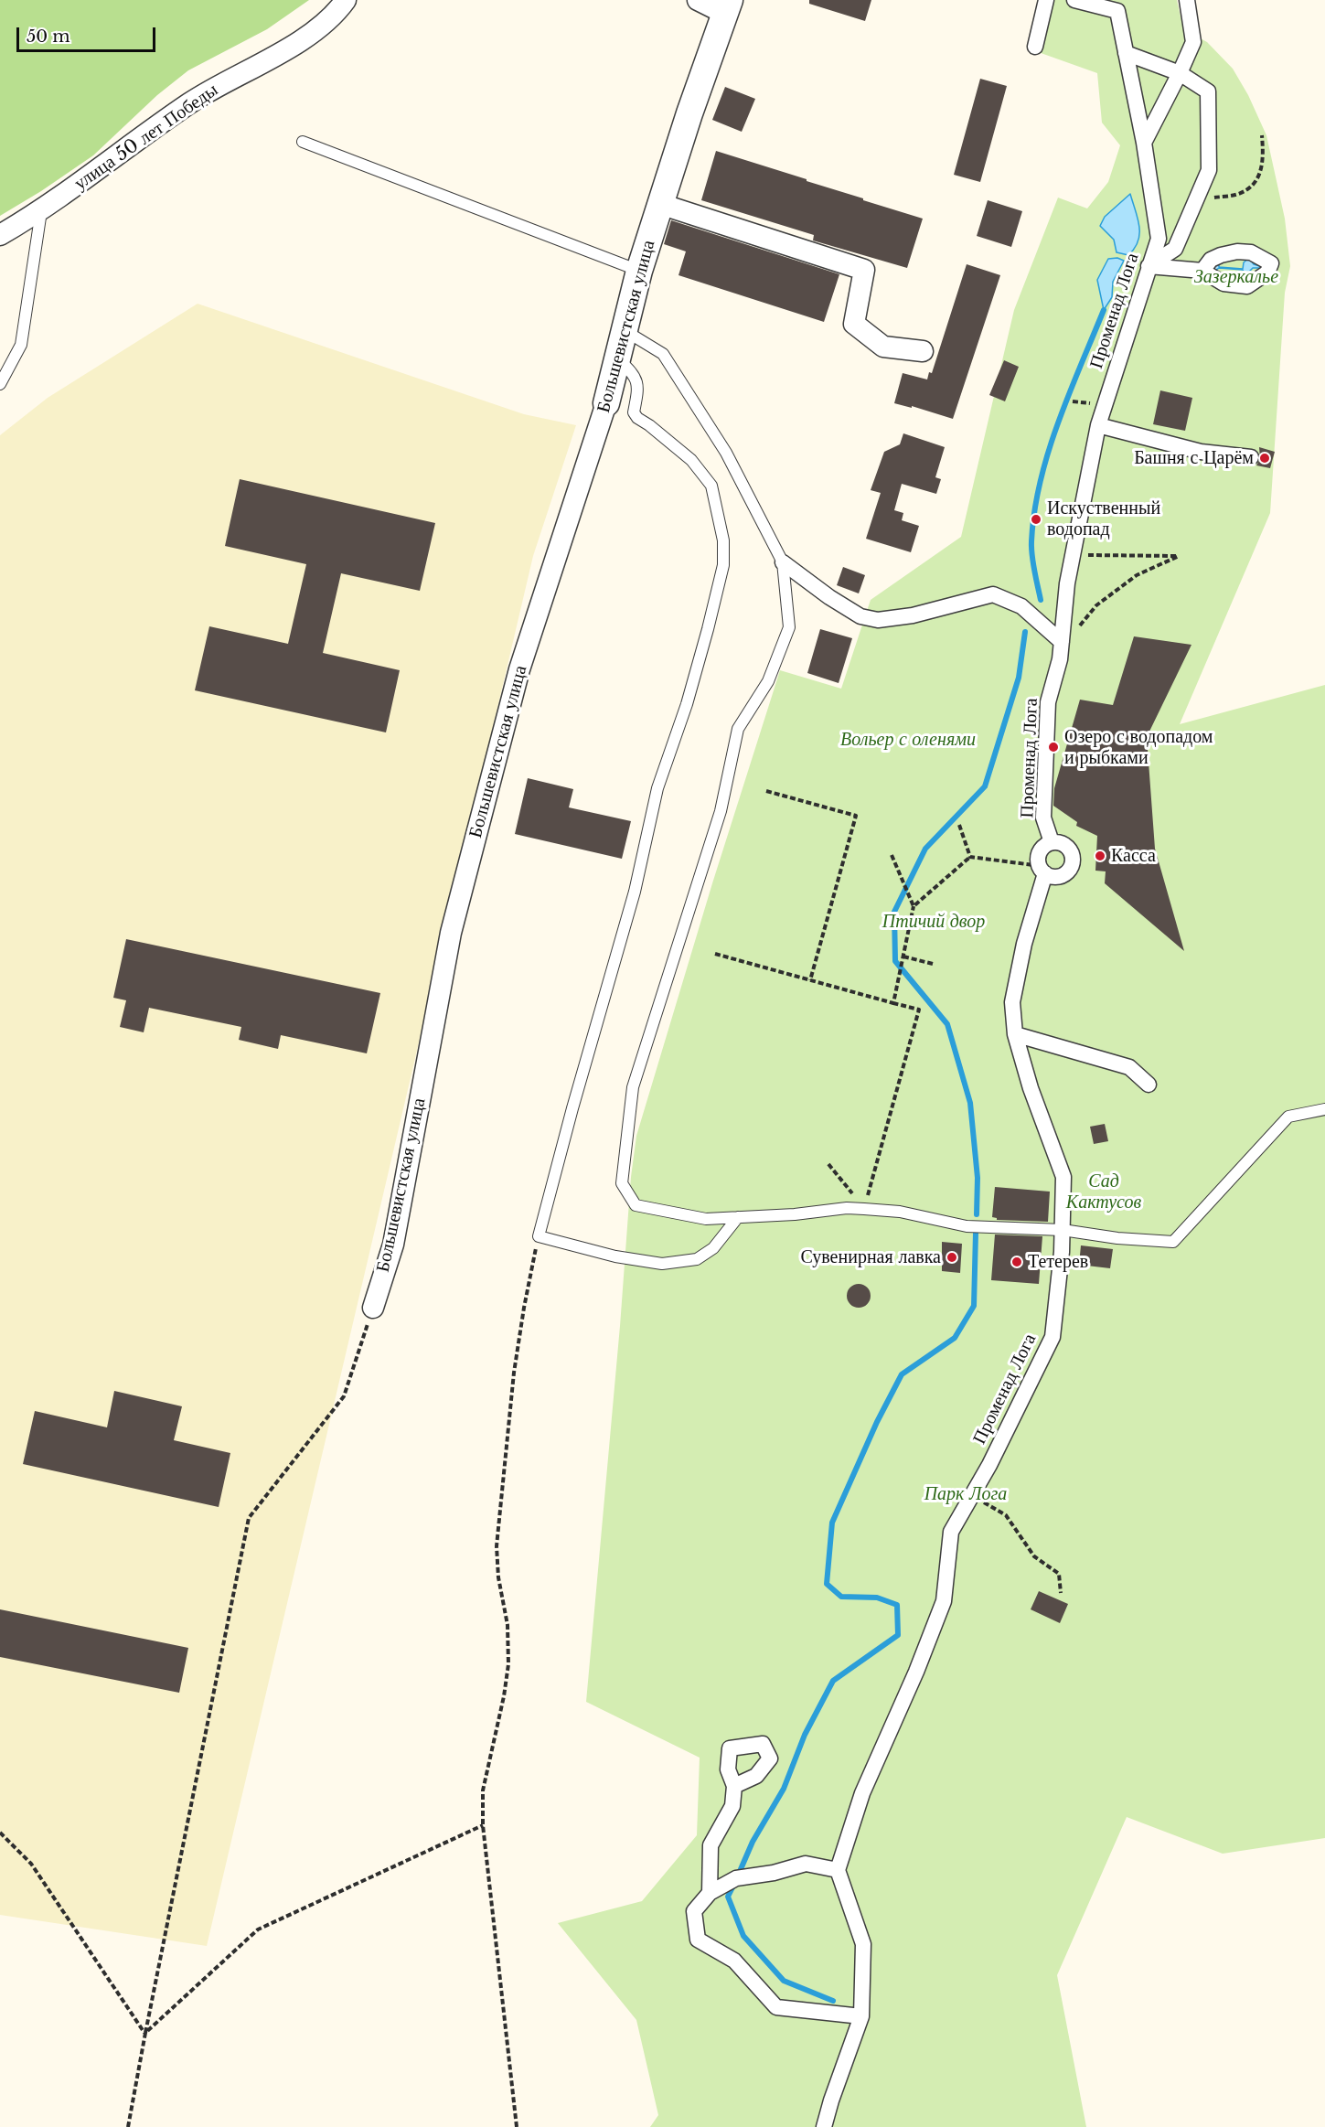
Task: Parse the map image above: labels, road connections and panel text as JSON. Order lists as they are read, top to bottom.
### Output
{
  "streets": {
    "street": ["улица 50 лет Победы", "Променад Лога", "Большевистская улица"]
  },
  "parks": [
    "Зазеркалье",
    "Вольер с оленями",
    "Птичий двор",
    "Сад Кактусов",
    "Парк Лога"
  ],
  "places": [
    "Башня с Царём",
    "Искуственный водопад",
    "Озеро с водопадом и рыбками",
    "Касса",
    "Сувенирная лавка",
    "Тетерев"
  ],
  "scale_bar": "50 m"
}
